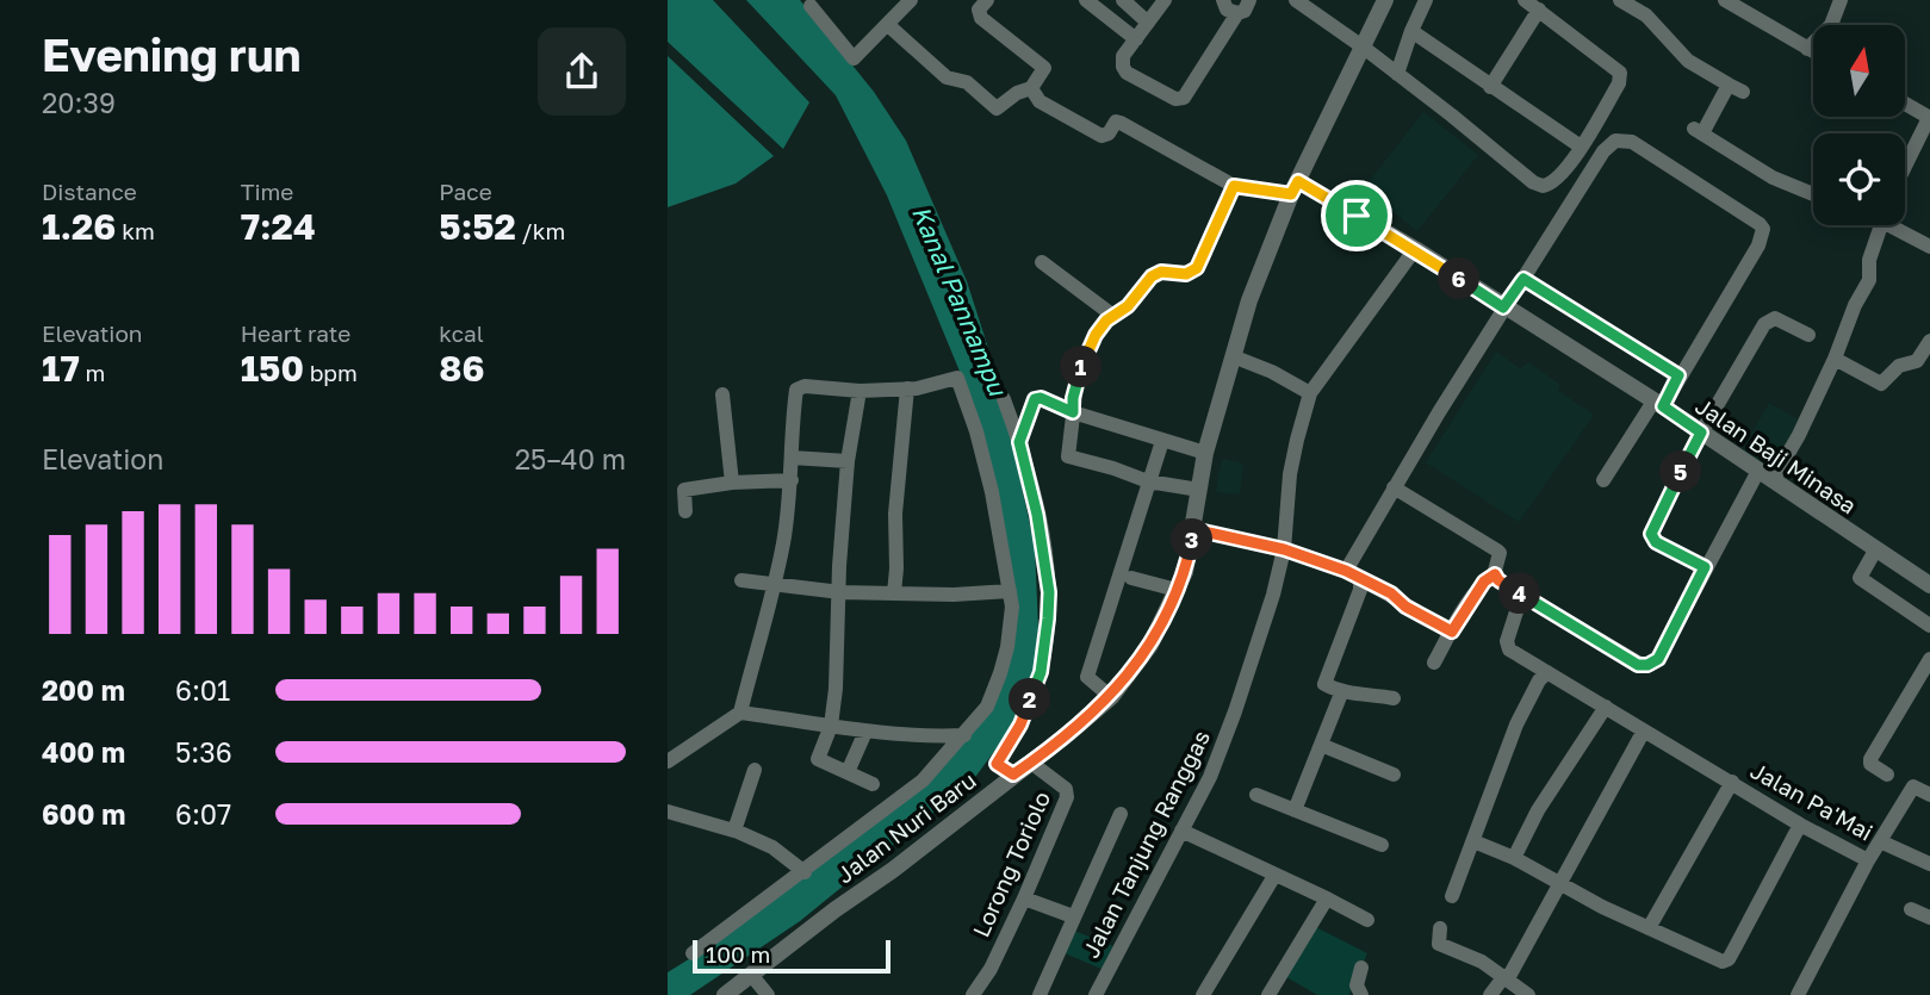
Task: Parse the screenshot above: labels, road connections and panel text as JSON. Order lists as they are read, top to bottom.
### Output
{
  "streets": {
    "street": [
      "Jalan Baji Minasa",
      "Jalan Pa'Mai",
      "Jalan Nuri Baru",
      "Jalan Tanjung Ranggas",
      "Lorong Toriolo"
    ]
  },
  "crossings": [
    ["Jalan Baji Minasa", "Jalan Nuri Baru"],
    ["Jalan Nuri Baru", "Lorong Toriolo"]
  ],
  "water": ["Kanal Pannampu"],
  "scale_bar": "100 m",
  "north": "top",
  "page": {
    "heading": ["Evening run", "20:39"],
    "stats": [
      ["Distance", "1.26 km"],
      ["Time", "7:24"],
      ["Pace", "5:52 /km"],
      ["Elevation", "17 m"],
      ["Heart rate", "150 bpm"],
      ["kcal", "86"]
    ],
    "pins": [
      "6",
      "1",
      "5",
      "3",
      "4",
      "2"
    ],
    "chart": ["Elevation", "25–40 m"],
    "list": [
      {
        "name": "200 m",
        "note": "6:01"
      },
      {
        "name": "400 m",
        "note": "5:36"
      },
      {
        "name": "600 m",
        "note": "6:07"
      }
    ],
    "scale": "100 m"
  }
}
